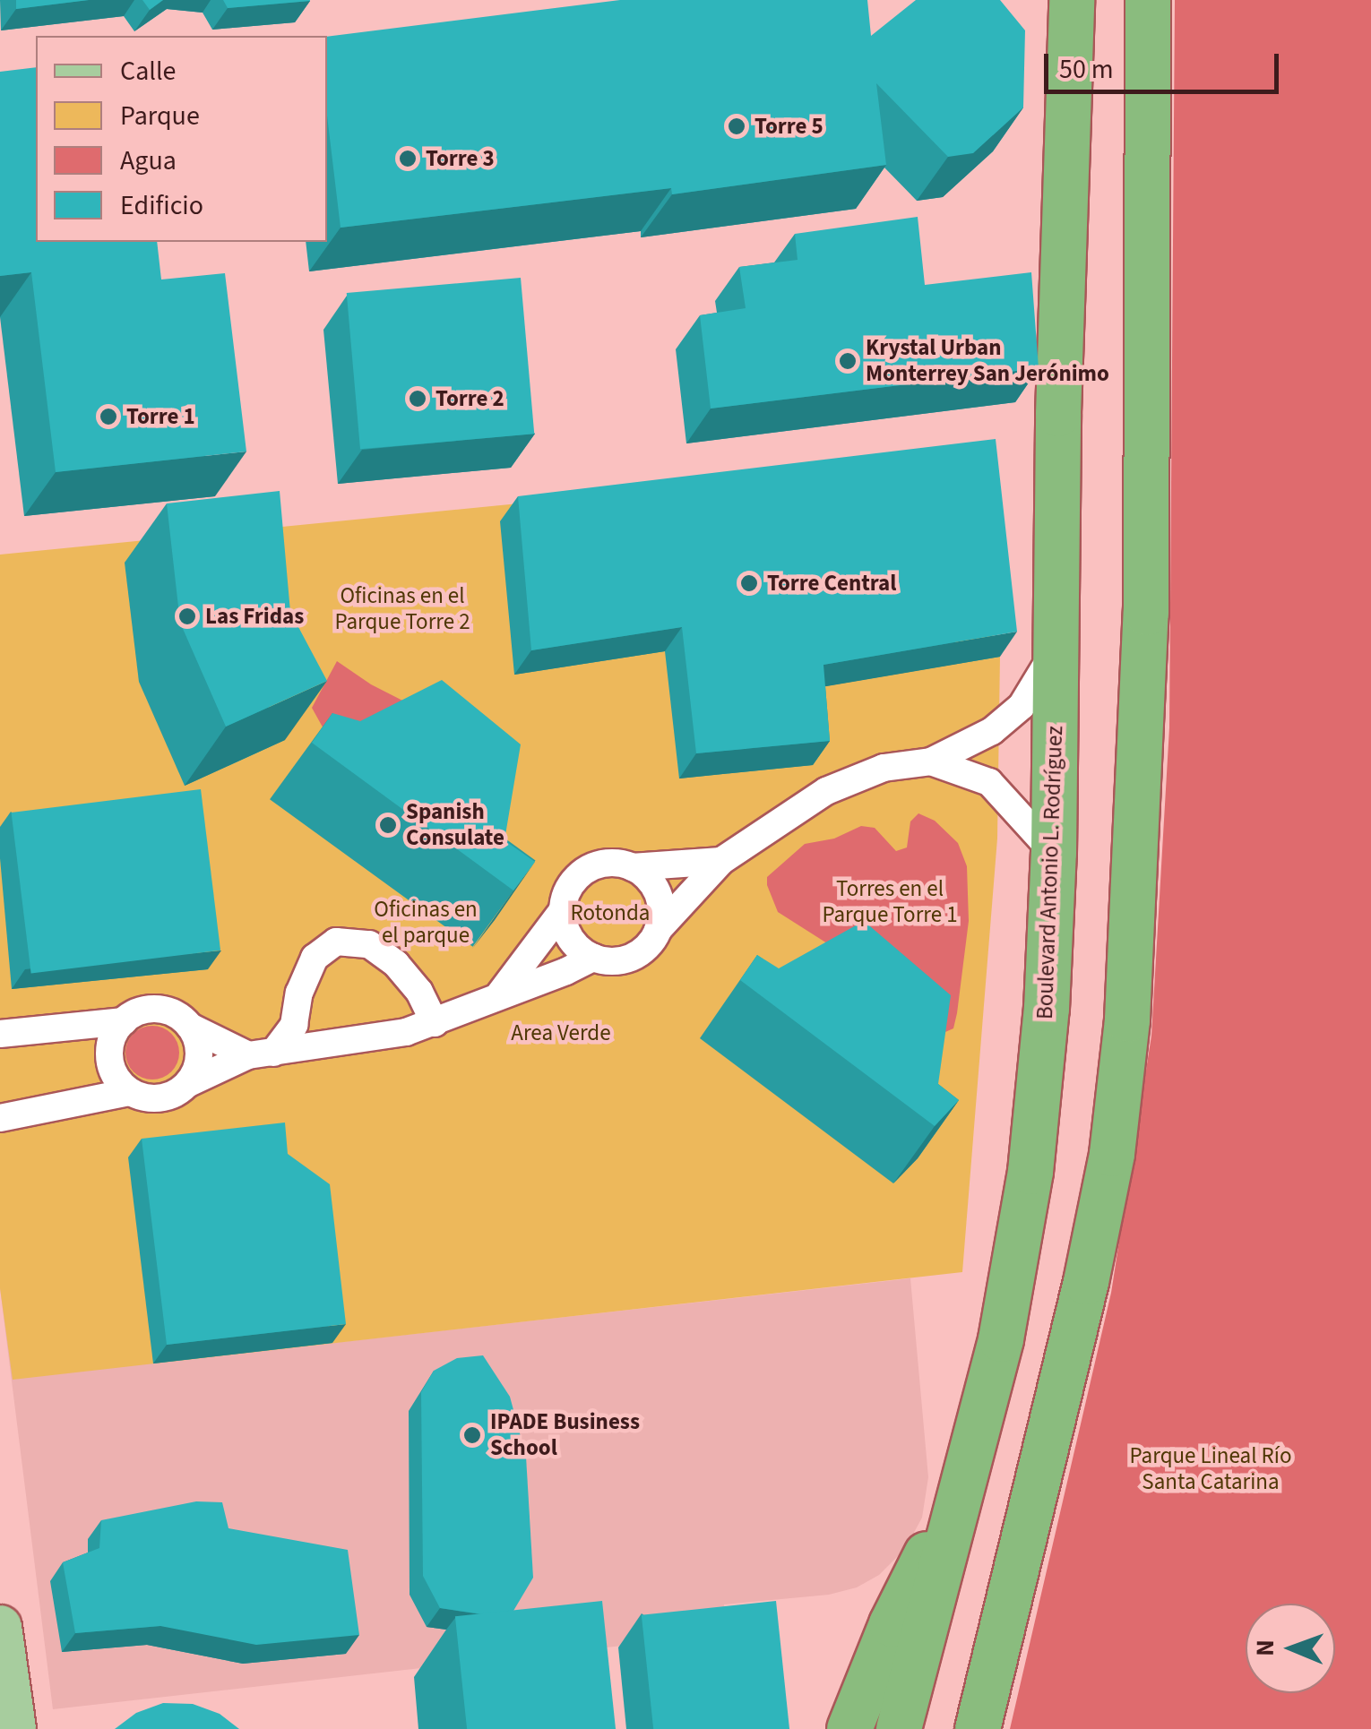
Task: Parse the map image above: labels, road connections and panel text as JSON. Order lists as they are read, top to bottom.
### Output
{
  "streets": {
    "highway": ["Boulevard Antonio L. Rodríguez"]
  },
  "parks": [
    "Oficinas en el Parque Torre 2",
    "Torres en el Parque Torre 1",
    "Oficinas en el parque",
    "Rotonda",
    "Area Verde",
    "Parque Lineal Río Santa Catarina"
  ],
  "places": [
    "Torre 5",
    "Torre 3",
    "Krystal Urban Monterrey San Jerónimo",
    "Torre 2",
    "Torre 1",
    "Torre Central",
    "Las Fridas",
    "Spanish Consulate",
    "IPADE Business School"
  ],
  "legend": [
    "Calle",
    "Parque",
    "Agua",
    "Edificio"
  ],
  "scale_bar": "50 m",
  "north": "left"
}
